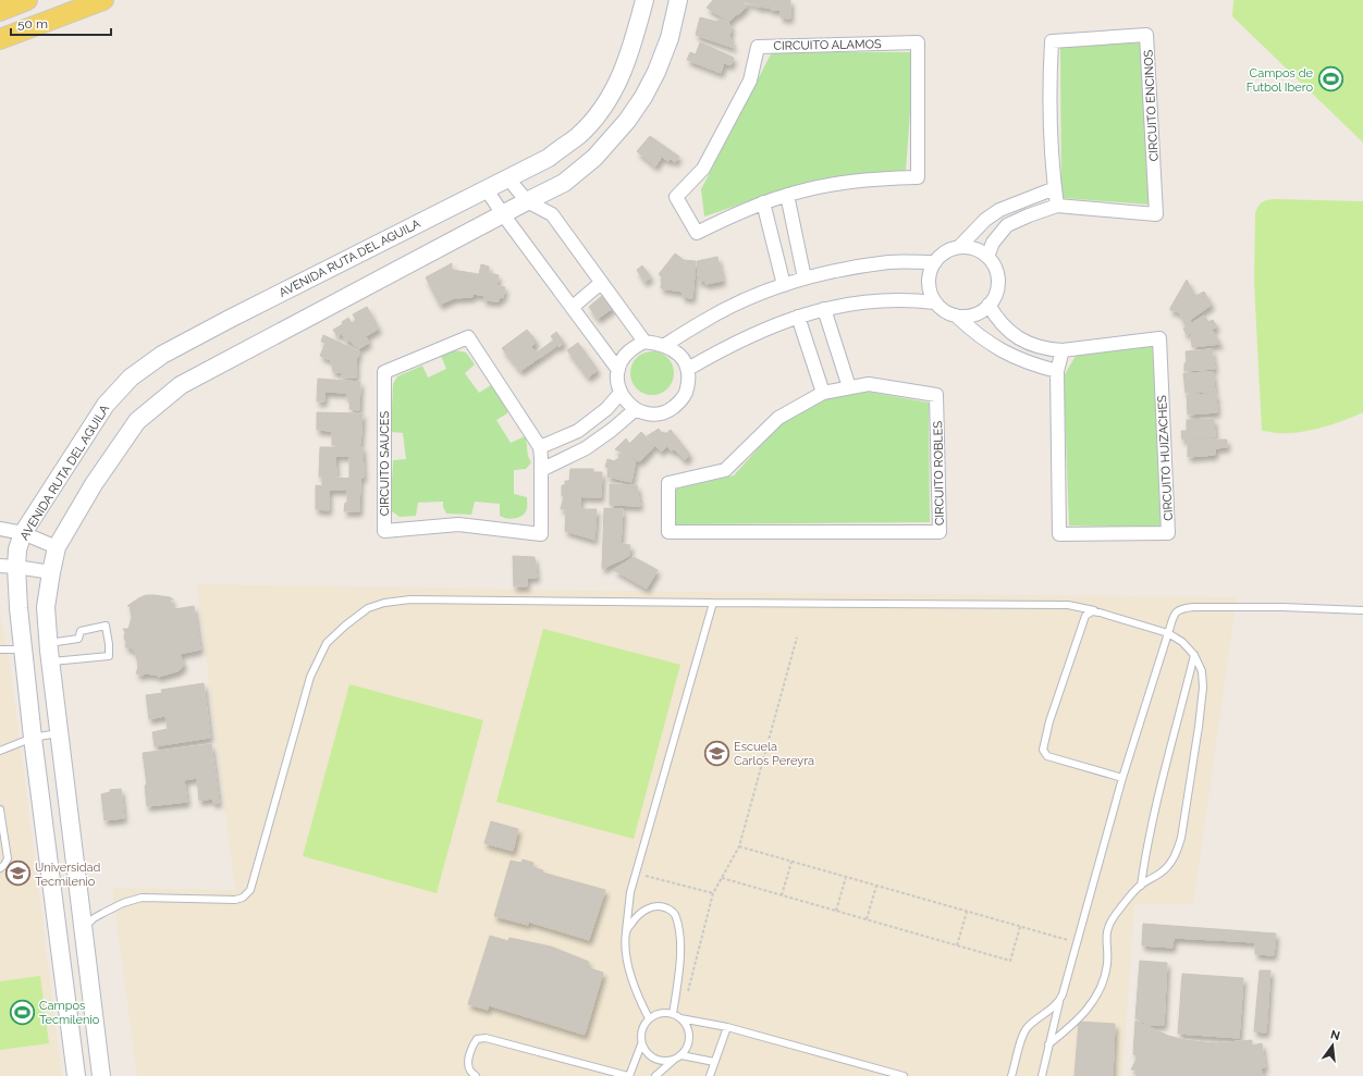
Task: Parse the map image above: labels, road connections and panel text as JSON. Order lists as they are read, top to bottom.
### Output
{
  "streets": {
    "street": [
      "CIRCUITO ALAMOS",
      "CIRCUITO ENCINOS",
      "AVENIDA RUTA DEL AGUILA",
      "CIRCUITO HUIZACHES",
      "CIRCUITO SAUCES",
      "CIRCUITO ROBLES"
    ]
  },
  "crossings": [
    ["CIRCUITO ENCINOS", "CIRCUITO HUIZACHES"]
  ],
  "places": {
    "sports": ["Campos de Futbol Ibero", "Campos Tecmilenio"],
    "school or university": ["Escuela Carlos Pereyra", "Universidad Tecmilenio"]
  },
  "scale_bar": "50 m",
  "north": "top"
}
